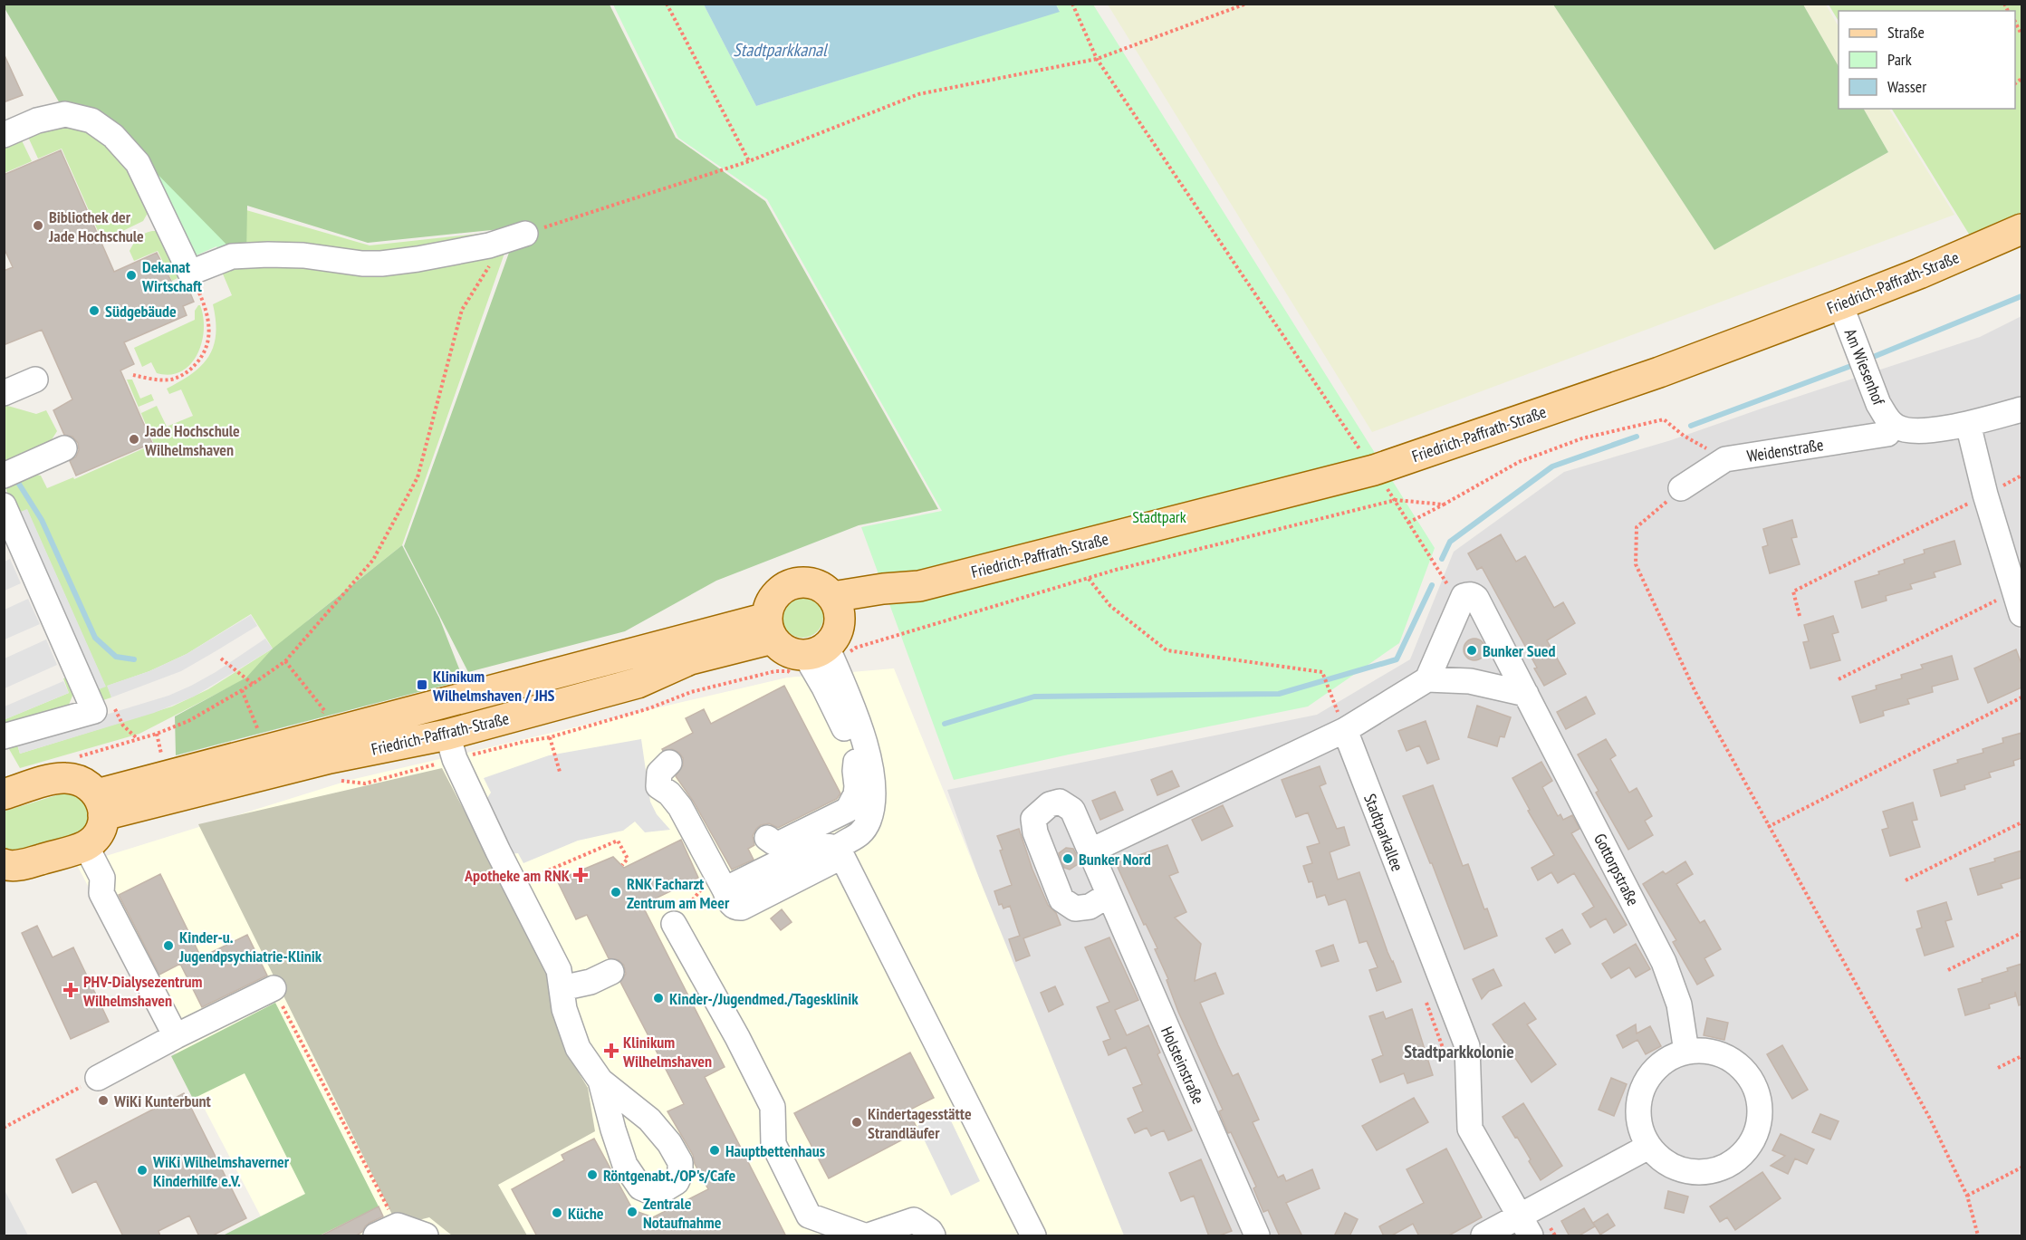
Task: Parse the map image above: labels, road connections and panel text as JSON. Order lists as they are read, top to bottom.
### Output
{
  "streets": {
    "main road": ["Friedrich-Paffrath-Straße"],
    "street": [
      "Am Wiesenhof",
      "Weidenstraße",
      "Stadtparkallee",
      "Gottorpstraße",
      "Holsteinstraße"
    ]
  },
  "crossings": [
    ["Friedrich-Paffrath-Straße", "Am Wiesenhof"],
    ["Am Wiesenhof", "Weidenstraße"]
  ],
  "districts": ["Stadtparkkolonie"],
  "water": ["Stadtparkkanal"],
  "parks": ["Stadtpark"],
  "places": {
    "other": [
      "Bibliothek der Jade Hochschule",
      "Dekanat Wirtschaft",
      "Südgebäude",
      "Jade Hochschule Wilhelmshaven",
      "Bunker Sued",
      "Bunker Nord",
      "RNK Facharzt Zentrum am Meer",
      "Kinder-u. Jugendpsychiatrie-Klinik",
      "Kinder-/Jugendmed./Tagesklinik",
      "WiKi Kunterbunt",
      "Kindertagesstätte Strandläufer",
      "Hauptbettenhaus",
      "WiKi Wilhelmshaverner Kinderhilfe e.V.",
      "Röntgenabt./OP's/Cafe",
      "Zentrale Notaufnahme",
      "Küche"
    ],
    "transit": ["Klinikum Wilhelmshaven / JHS"],
    "health": ["Apotheke am RNK", "PHV-Dialysezentrum Wilhelmshaven", "Klinikum Wilhelmshaven"]
  },
  "legend": ["Straße", "Park", "Wasser"]
}
